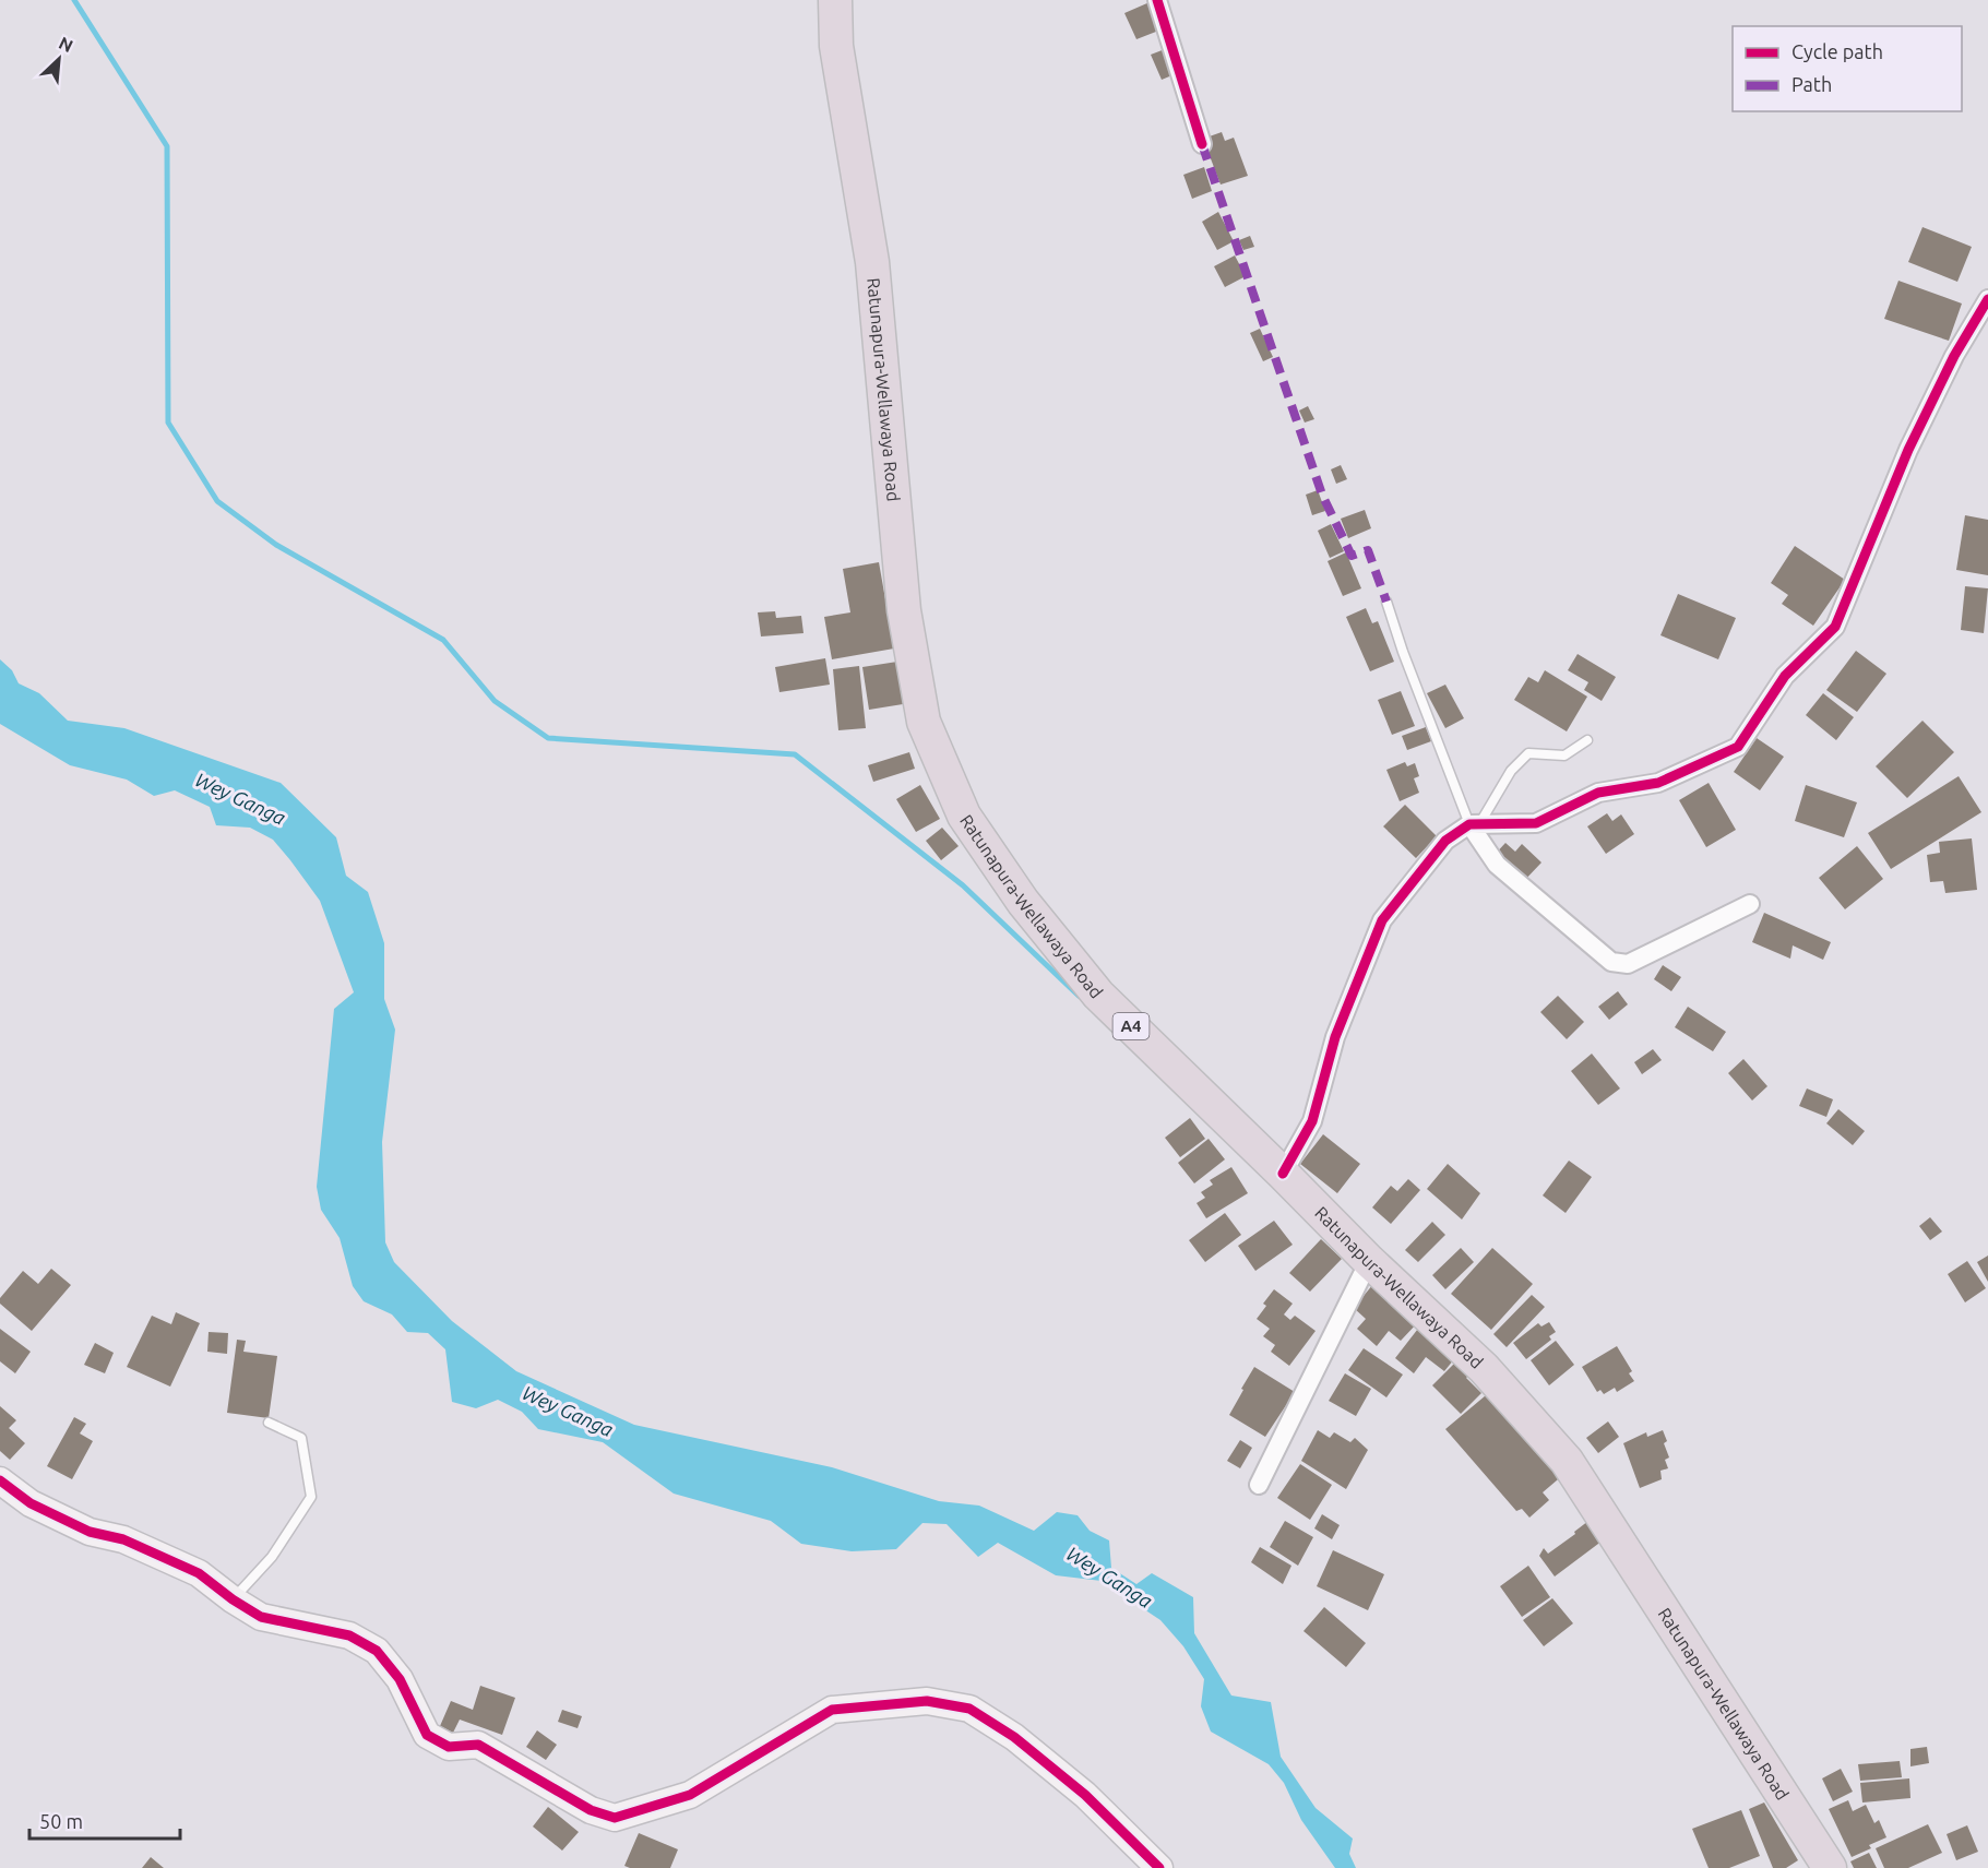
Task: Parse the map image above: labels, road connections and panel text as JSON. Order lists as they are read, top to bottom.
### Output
{
  "streets": {
    "highway": ["Ratunapura-Wellawaya Road", "A4"]
  },
  "water": ["Wey Ganga"],
  "legend": ["Cycle path", "Path"],
  "scale_bar": "50 m",
  "north": "top right"
}
